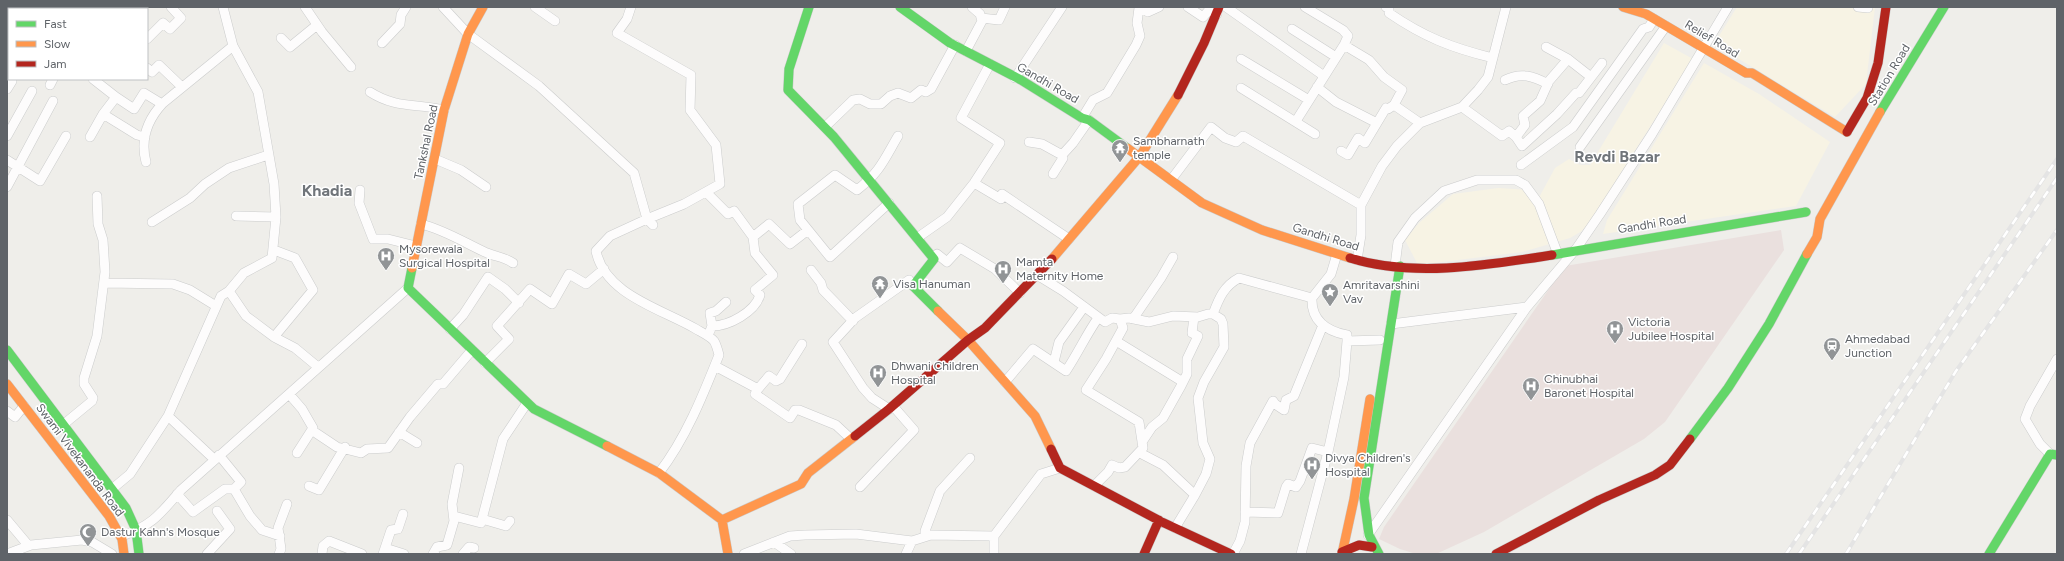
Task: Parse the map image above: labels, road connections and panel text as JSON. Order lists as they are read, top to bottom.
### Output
{
  "streets": {
    "street": [
      "Relief Road",
      "Station Road",
      "Gandhi Road",
      "Tankshal Road",
      "Swami Vivekananda Road"
    ]
  },
  "crossings": [
    ["Relief Road", "Station Road"]
  ],
  "districts": ["Revdi Bazar", "Khadia"],
  "places": {
    "temple": ["Sambharnath temple", "Visa Hanuman"],
    "hospital": [
      "Mysorewala Surgical Hospital",
      "Mamta Maternity Home",
      "Victoria Jubilee Hospital",
      "Dhwani Children Hospital",
      "Chinubhai Baronet Hospital",
      "Divya Children's Hospital"
    ],
    "place": ["Amritavarshini Vav"],
    "station": ["Ahmedabad Junction"],
    "mosque": ["Dastur Kahn's Mosque"]
  },
  "legend": ["Fast", "Slow", "Jam"]
}
